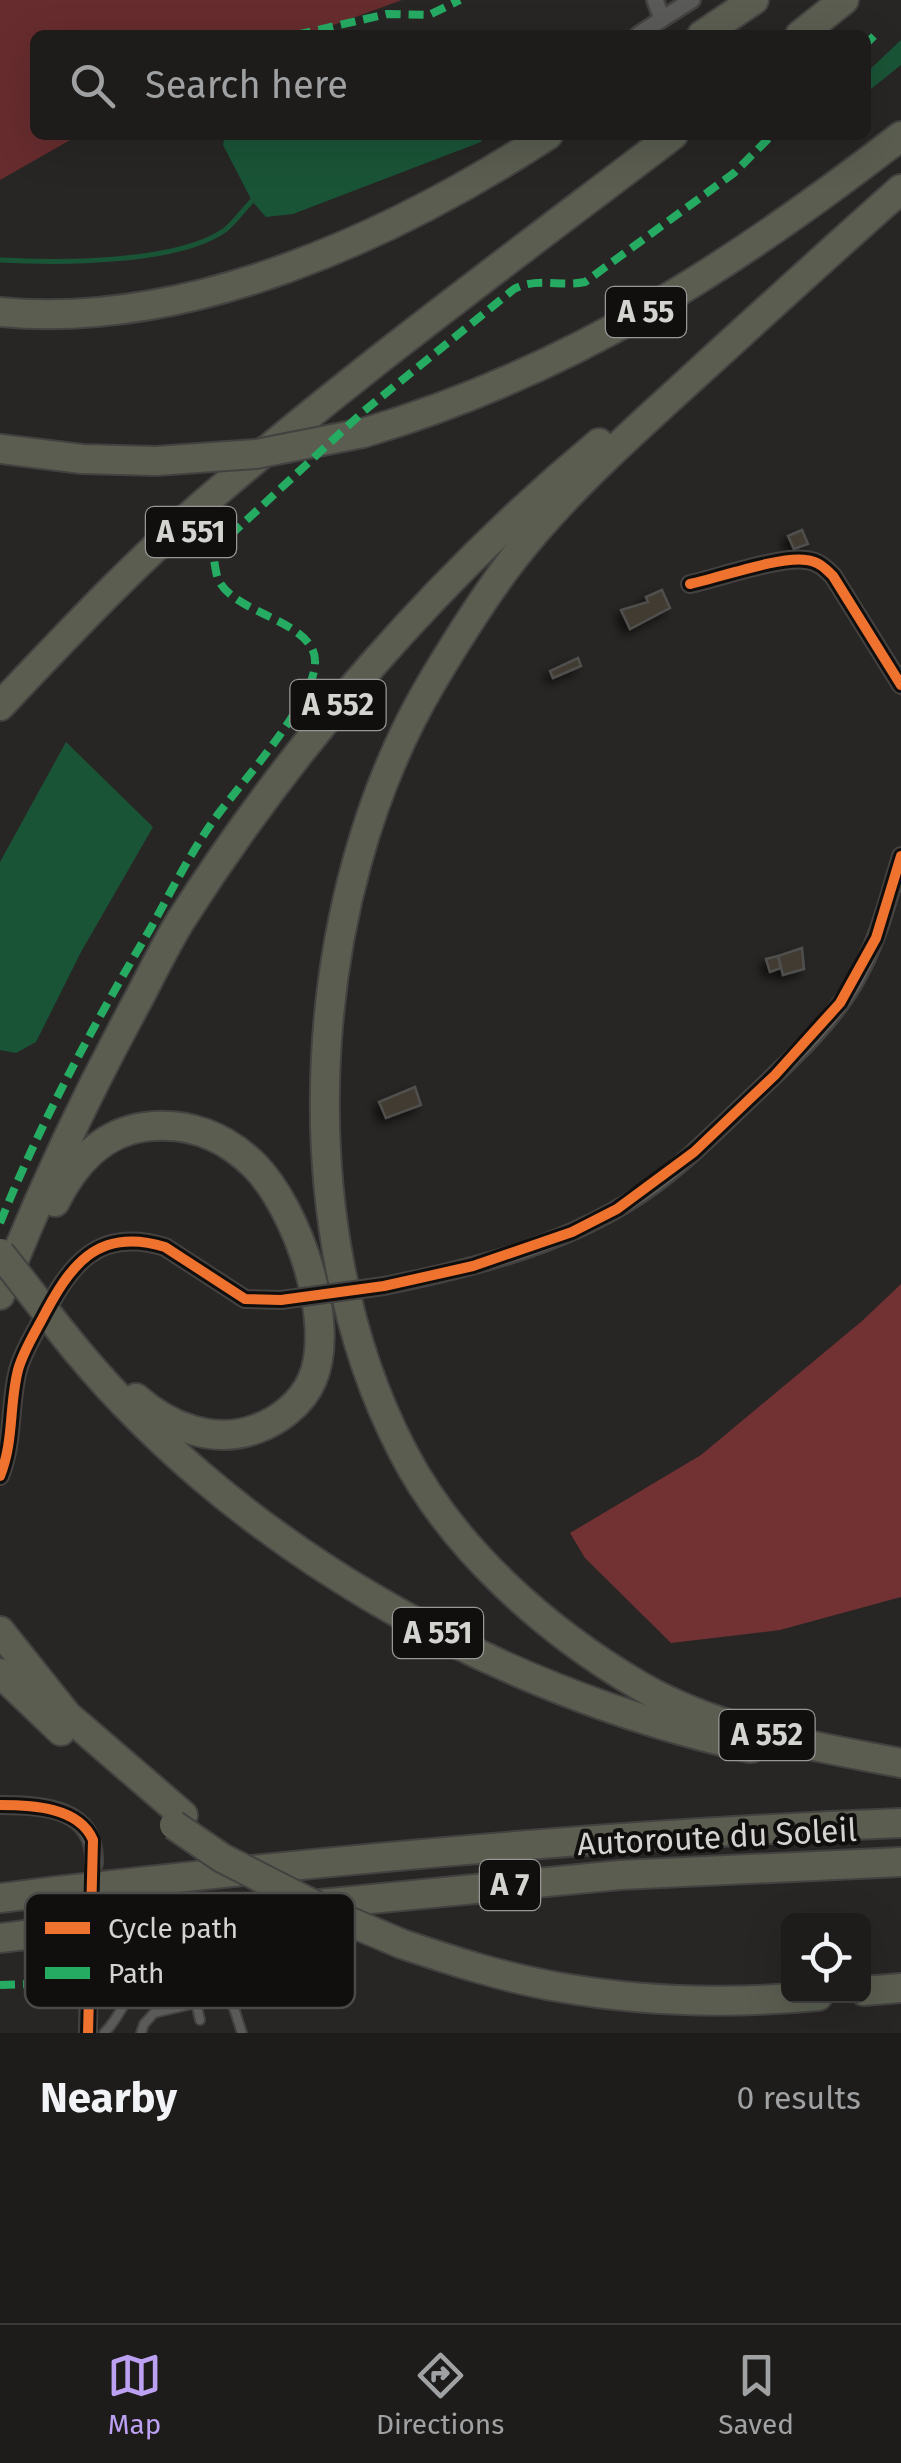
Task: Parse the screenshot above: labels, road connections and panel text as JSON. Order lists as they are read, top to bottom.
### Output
{
  "streets": {
    "highway": [
      "A 55",
      "A 551",
      "A 552",
      "Autoroute du Soleil",
      "A 7"
    ]
  },
  "legend": ["Cycle path", "Path"],
  "page": {
    "search": "Search here",
    "heading": ["Nearby", "0 results"],
    "nav": ["Map", "Directions", "Saved"]
  }
}
